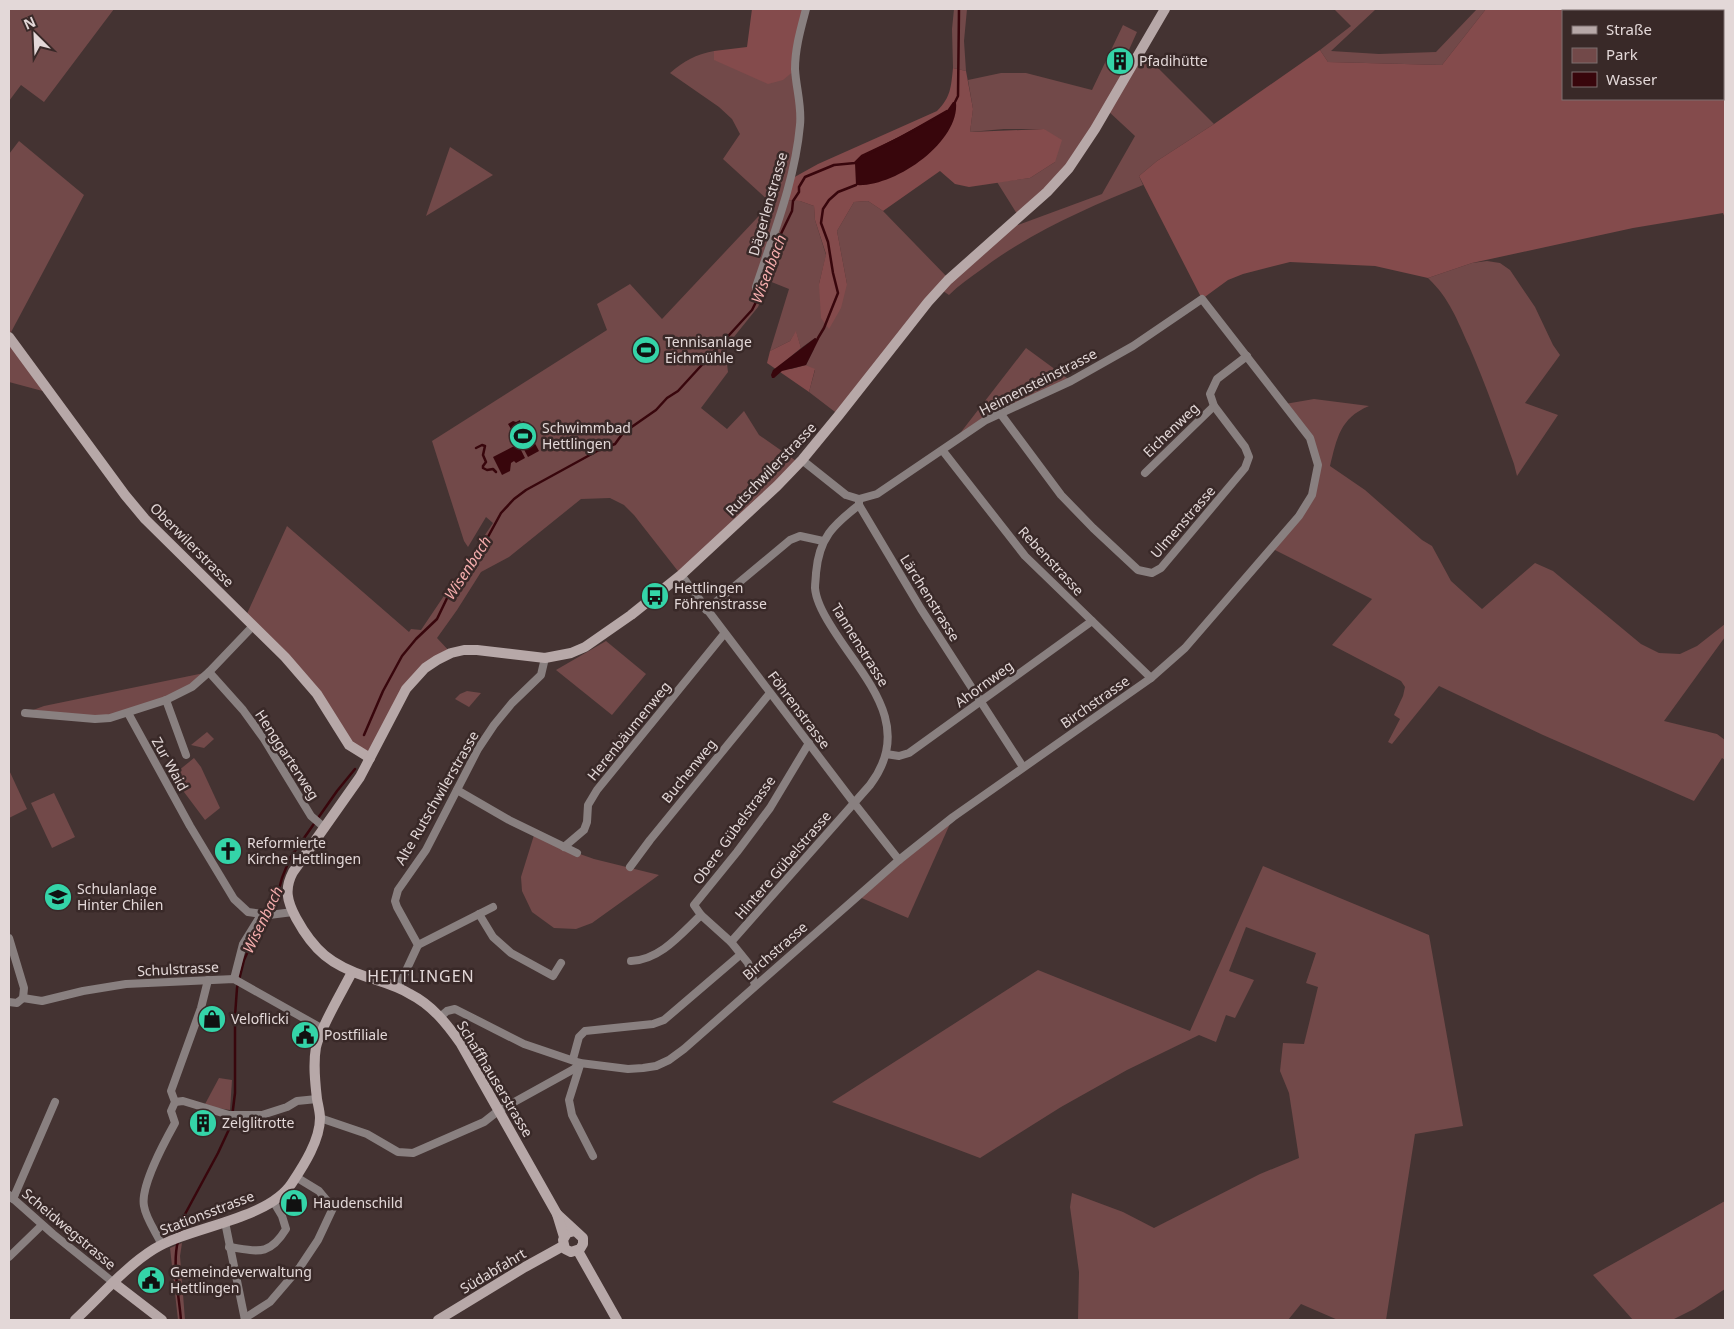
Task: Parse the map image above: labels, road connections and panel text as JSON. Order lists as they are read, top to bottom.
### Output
{
  "streets": {
    "street": [
      "Dägerlenstrasse",
      "Heimensteinstrasse",
      "Eichenweg",
      "Rutschwilerstrasse",
      "Ulmenstrasse",
      "Oberwilerstrasse",
      "Rebenstrasse",
      "Lärchenstrasse",
      "Tannenstrasse",
      "Ahornweg",
      "Birchstrasse",
      "Föhrenstrasse",
      "Herenbäumenweg",
      "Henggarterweg",
      "Zur Waid",
      "Buchenweg",
      "Alte Rutschwilerstrasse",
      "Obere Gübelstrasse",
      "Hintere Gübelstrasse",
      "Schulstrasse",
      "Schaffhauserstrasse",
      "Stationsstrasse",
      "Scheidwegstrasse",
      "Südabfahrt"
    ]
  },
  "crossings": [
    ["Heimensteinstrasse", "Ulmenstrasse"],
    ["Heimensteinstrasse", "Rebenstrasse"],
    ["Heimensteinstrasse", "Lärchenstrasse"],
    ["Heimensteinstrasse", "Tannenstrasse"],
    ["Heimensteinstrasse", "Birchstrasse"],
    ["Eichenweg", "Ulmenstrasse"],
    ["Rutschwilerstrasse", "Oberwilerstrasse"],
    ["Rutschwilerstrasse", "Föhrenstrasse"],
    ["Rutschwilerstrasse", "Alte Rutschwilerstrasse"],
    ["Rutschwilerstrasse", "Schaffhauserstrasse"],
    ["Oberwilerstrasse", "Schaffhauserstrasse"],
    ["Rebenstrasse", "Ahornweg"],
    ["Rebenstrasse", "Birchstrasse"],
    ["Lärchenstrasse", "Tannenstrasse"],
    ["Lärchenstrasse", "Ahornweg"],
    ["Lärchenstrasse", "Birchstrasse"],
    ["Tannenstrasse", "Ahornweg"],
    ["Tannenstrasse", "Föhrenstrasse"],
    ["Tannenstrasse", "Hintere Gübelstrasse"],
    ["Birchstrasse", "Föhrenstrasse"],
    ["Birchstrasse", "Schaffhauserstrasse"],
    ["Birchstrasse", "Stationsstrasse"],
    ["Föhrenstrasse", "Herenbäumenweg"],
    ["Föhrenstrasse", "Buchenweg"],
    ["Föhrenstrasse", "Obere Gübelstrasse"],
    ["Föhrenstrasse", "Hintere Gübelstrasse"],
    ["Henggarterweg", "Schaffhauserstrasse"],
    ["Schaffhauserstrasse", "Stationsstrasse"],
    ["Schaffhauserstrasse", "Südabfahrt"],
    ["Stationsstrasse", "Scheidwegstrasse"]
  ],
  "districts": ["HETTLINGEN"],
  "water": ["Wisenbach"],
  "places": {
    "building": ["Pfadihütte", "Zelglitrotte"],
    "sports": ["Tennisanlage Eichmühle", "Schwimmbad Hettlingen"],
    "bus stop": ["Hettlingen Föhrenstrasse"],
    "church": ["Reformierte Kirche Hettlingen"],
    "school or university": ["Schulanlage Hinter Chilen"],
    "shop": ["Veloflicki", "Haudenschild"],
    "public building": ["Postfiliale", "Gemeindeverwaltung Hettlingen"]
  },
  "legend": ["Straße", "Park", "Wasser"],
  "north": "top left"
}
